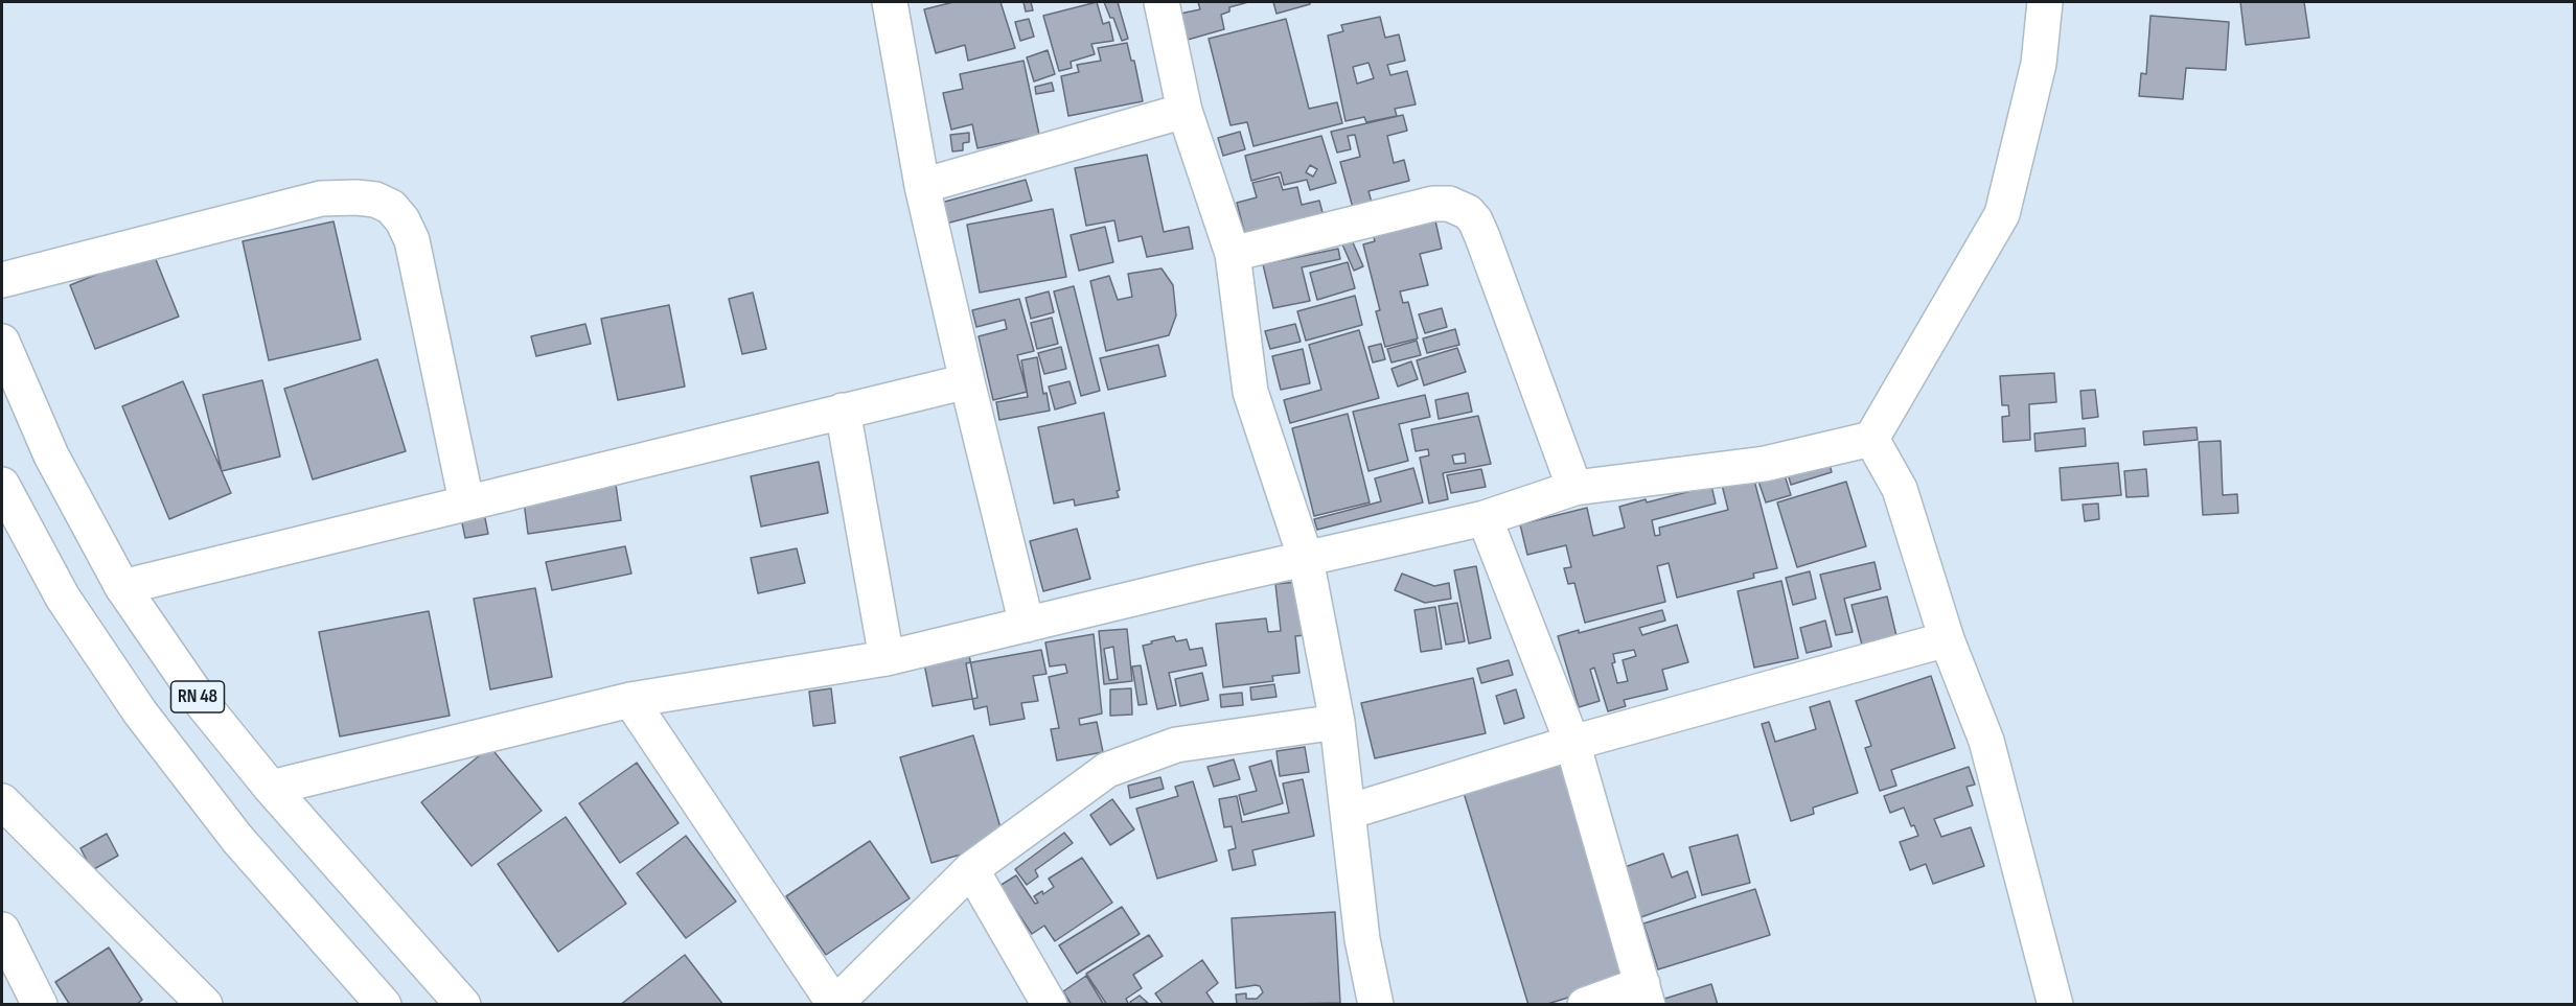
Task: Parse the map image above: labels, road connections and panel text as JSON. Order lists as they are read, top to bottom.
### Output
{
  "streets": {
    "main road": ["RN 48"]
  }
}
